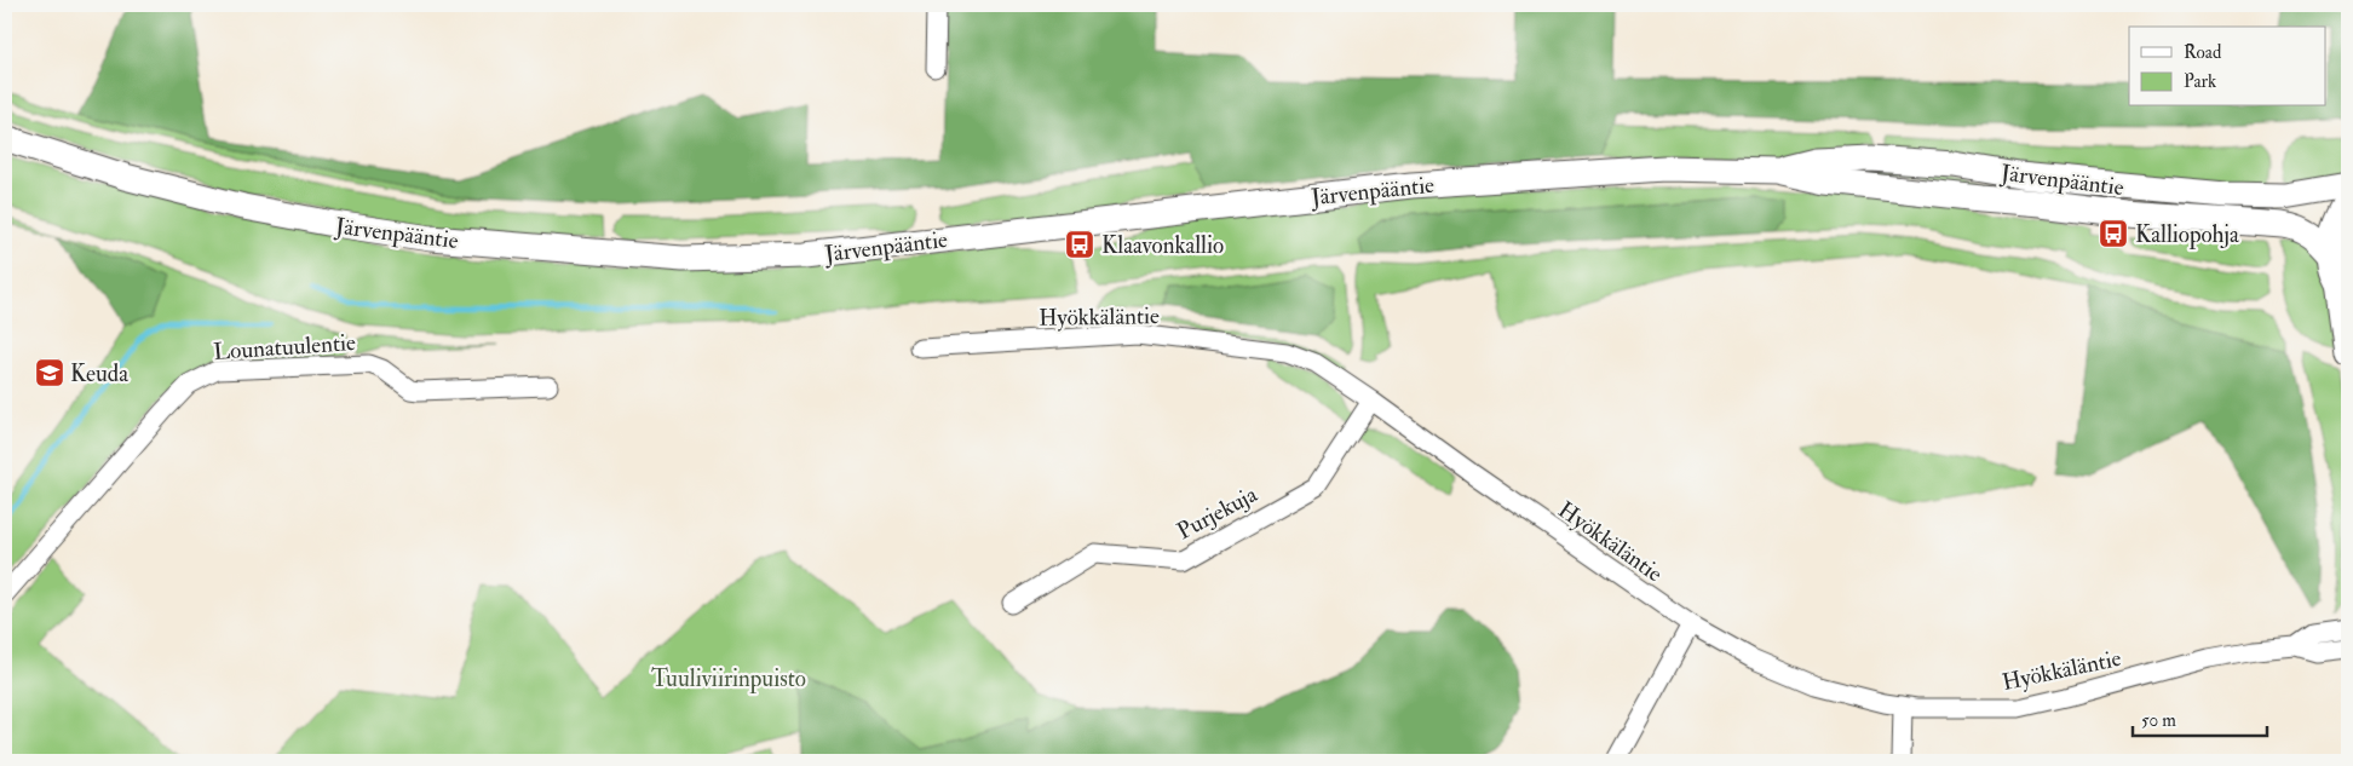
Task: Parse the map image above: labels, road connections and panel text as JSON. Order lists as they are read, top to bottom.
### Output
{
  "streets": {
    "main road": ["Järvenpääntie"],
    "street": ["Hyökkäläntie", "Lounatuulentie", "Purjekuja"]
  },
  "crossings": [
    ["Hyökkäläntie", "Purjekuja"]
  ],
  "parks": ["Tuuliviirinpuisto"],
  "places": {
    "bus stop": ["Kalliopohja", "Klaavonkallio"],
    "school or university": ["Keuda"]
  },
  "legend": ["Road", "Park"],
  "scale_bar": "50 m"
}
